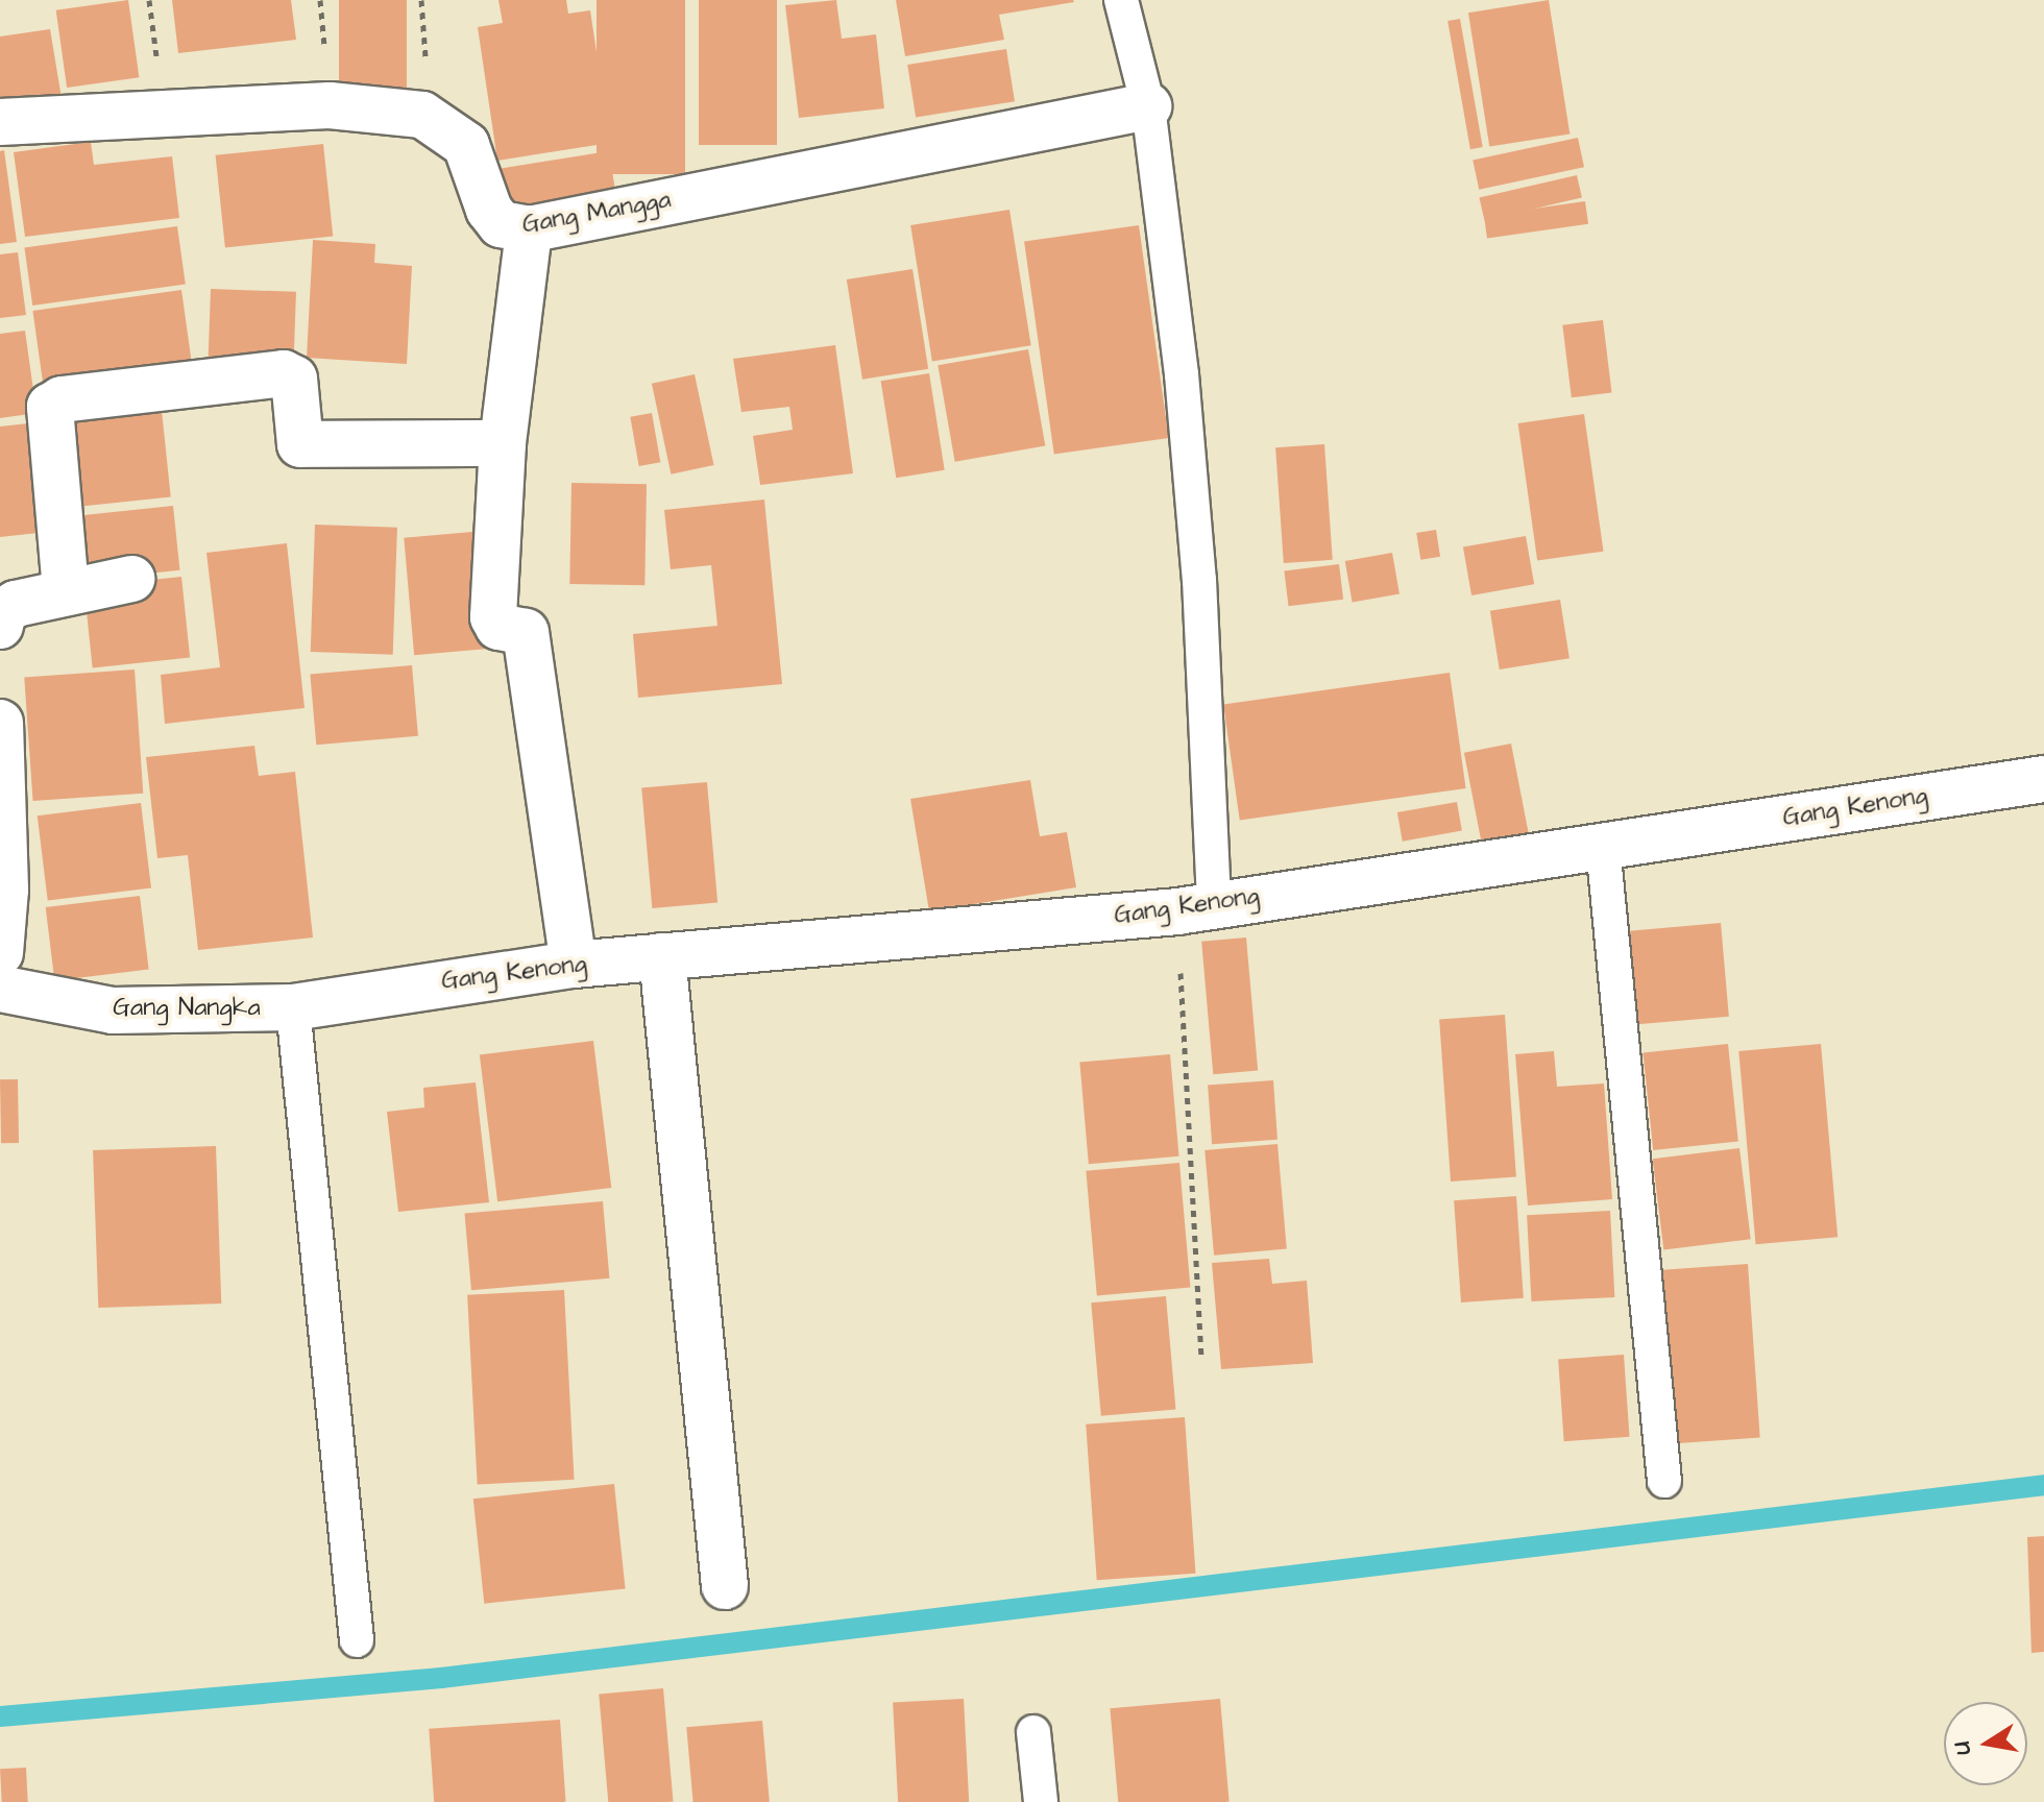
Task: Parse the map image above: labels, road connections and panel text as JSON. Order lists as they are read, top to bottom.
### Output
{
  "streets": {
    "street": ["Gang Mangga", "Gang Kenong", "Gang Nangka"]
  },
  "crossings": [
    ["Gang Kenong", "Gang Nangka"]
  ],
  "north": "left"
}
